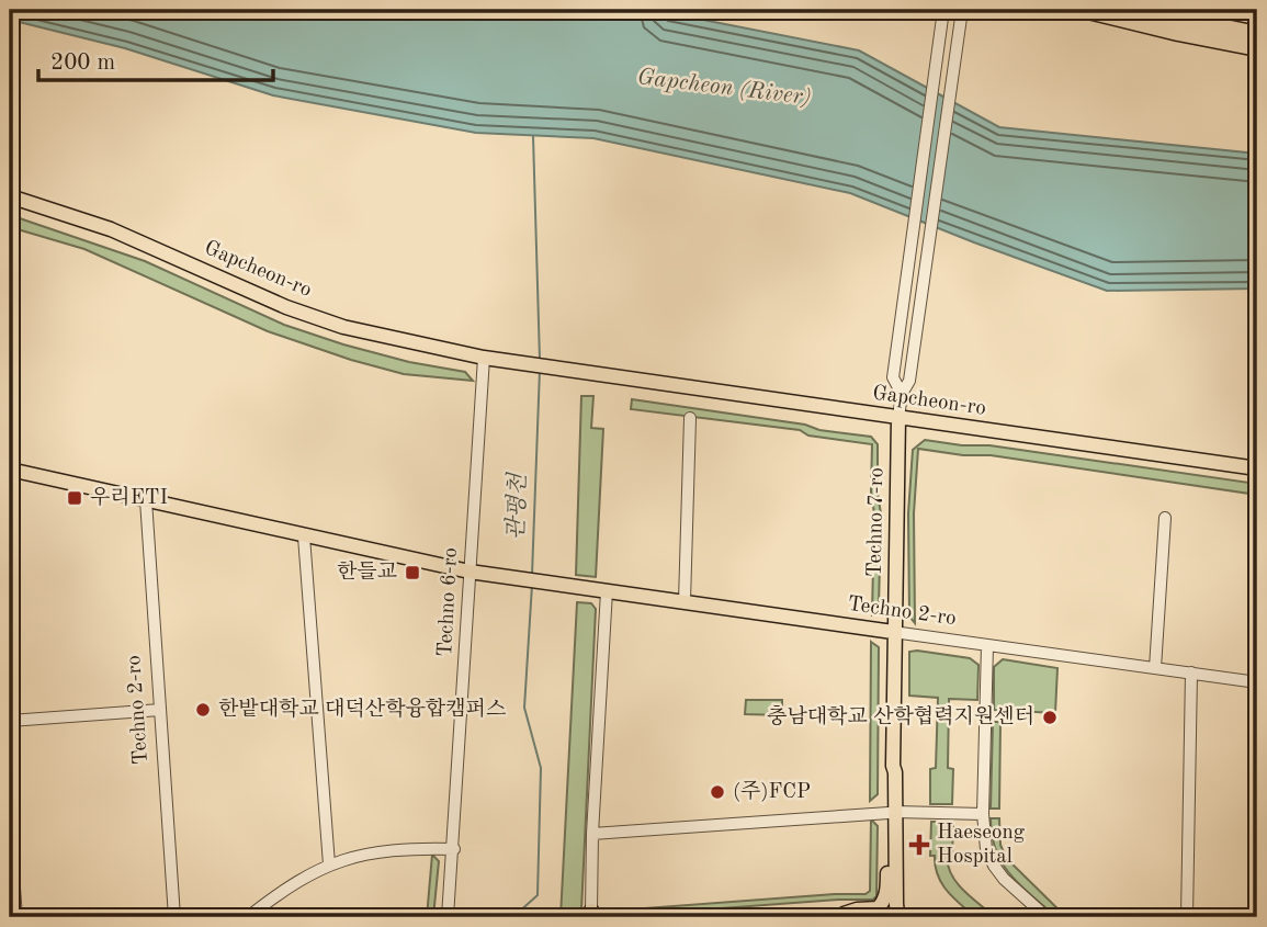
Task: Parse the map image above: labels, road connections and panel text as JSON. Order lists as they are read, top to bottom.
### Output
{
  "streets": {
    "main road": ["Gapcheon-ro", "Techno 7-ro", "Techno 2-ro"],
    "street": ["Techno 6-ro"]
  },
  "crossings": [
    ["Gapcheon-ro", "Techno 7-ro"],
    ["Gapcheon-ro", "Techno 6-ro"],
    ["Techno 7-ro", "Techno 2-ro"],
    ["Techno 6-ro", "Techno 2-ro"]
  ],
  "water": ["Gapcheon (River)", "관평천"],
  "places": {
    "transit": ["우리ETI", "한들교"],
    "other": ["한밭대학교 대덕산학융합캠퍼스", "충남대학교 산학협력지원센터", "(주)FCP"],
    "health": ["Haeseong Hospital"]
  },
  "scale_bar": "200 m"
}
